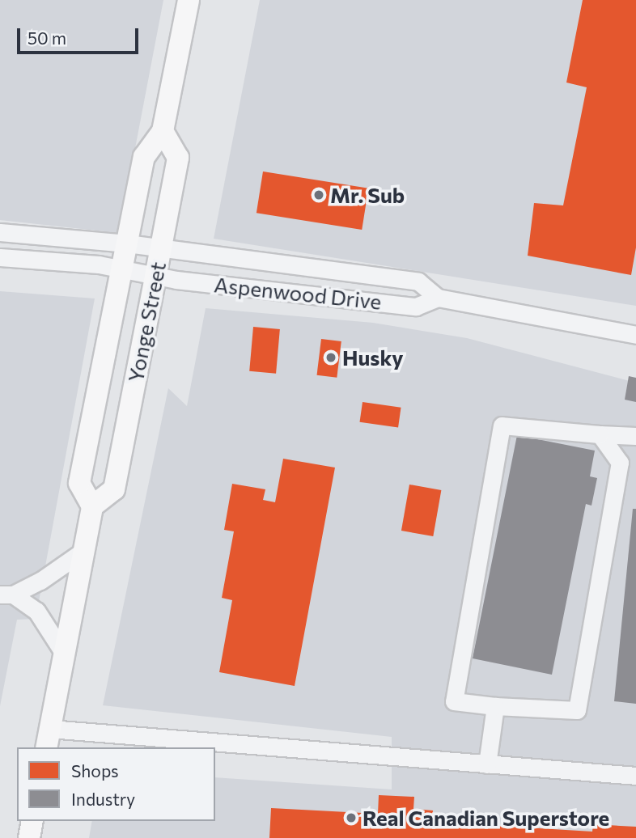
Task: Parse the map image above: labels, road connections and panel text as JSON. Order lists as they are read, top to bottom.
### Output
{
  "streets": {
    "main road": ["Yonge Street"],
    "street": ["Aspenwood Drive"]
  },
  "crossings": [
    ["Aspenwood Drive", "Yonge Street"]
  ],
  "places": ["Mr. Sub", "Husky", "Real Canadian Superstore"],
  "legend": ["Shops", "Industry"],
  "scale_bar": "50 m"
}
